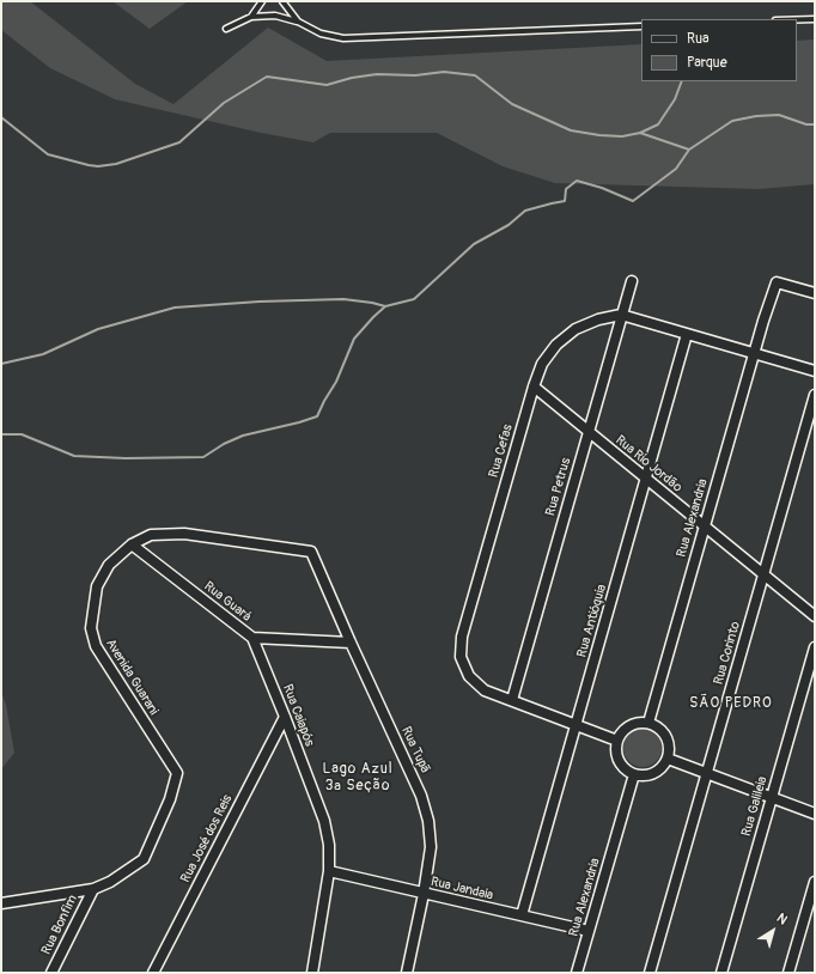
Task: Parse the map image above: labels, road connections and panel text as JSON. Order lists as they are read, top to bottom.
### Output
{
  "streets": {
    "street": [
      "Rua Cefas",
      "Rua Rio Jordão",
      "Rua Petrus",
      "Rua Alexandria",
      "Rua Guará",
      "Rua Antióquia",
      "Rua Corinto",
      "Avenida Guarani",
      "Rua Caiapós",
      "Rua Tupã",
      "Rua Galileia",
      "Rua José dos Reis",
      "Rua Jandaia",
      "Rua Bonfim"
    ]
  },
  "crossings": [
    ["Rua Cefas", "Rua Rio Jordão"],
    ["Rua Cefas", "Rua Petrus"],
    ["Rua Cefas", "Rua Alexandria"],
    ["Rua Cefas", "Rua Antióquia"],
    ["Rua Rio Jordão", "Rua Petrus"],
    ["Rua Rio Jordão", "Rua Alexandria"],
    ["Rua Rio Jordão", "Rua Antióquia"],
    ["Rua Rio Jordão", "Rua Corinto"],
    ["Rua Alexandria", "Rua Jandaia"],
    ["Rua Guará", "Avenida Guarani"],
    ["Rua Guará", "Rua Caiapós"],
    ["Rua Guará", "Rua Tupã"],
    ["Rua Antióquia", "Rua Jandaia"],
    ["Avenida Guarani", "Rua Tupã"],
    ["Avenida Guarani", "Rua Bonfim"],
    ["Rua Caiapós", "Rua José dos Reis"],
    ["Rua Caiapós", "Rua Jandaia"],
    ["Rua Tupã", "Rua Jandaia"]
  ],
  "districts": ["SÃO PEDRO", "Lago Azul 3ª Seção"],
  "legend": ["Rua", "Parque"],
  "north": "top right"
}
